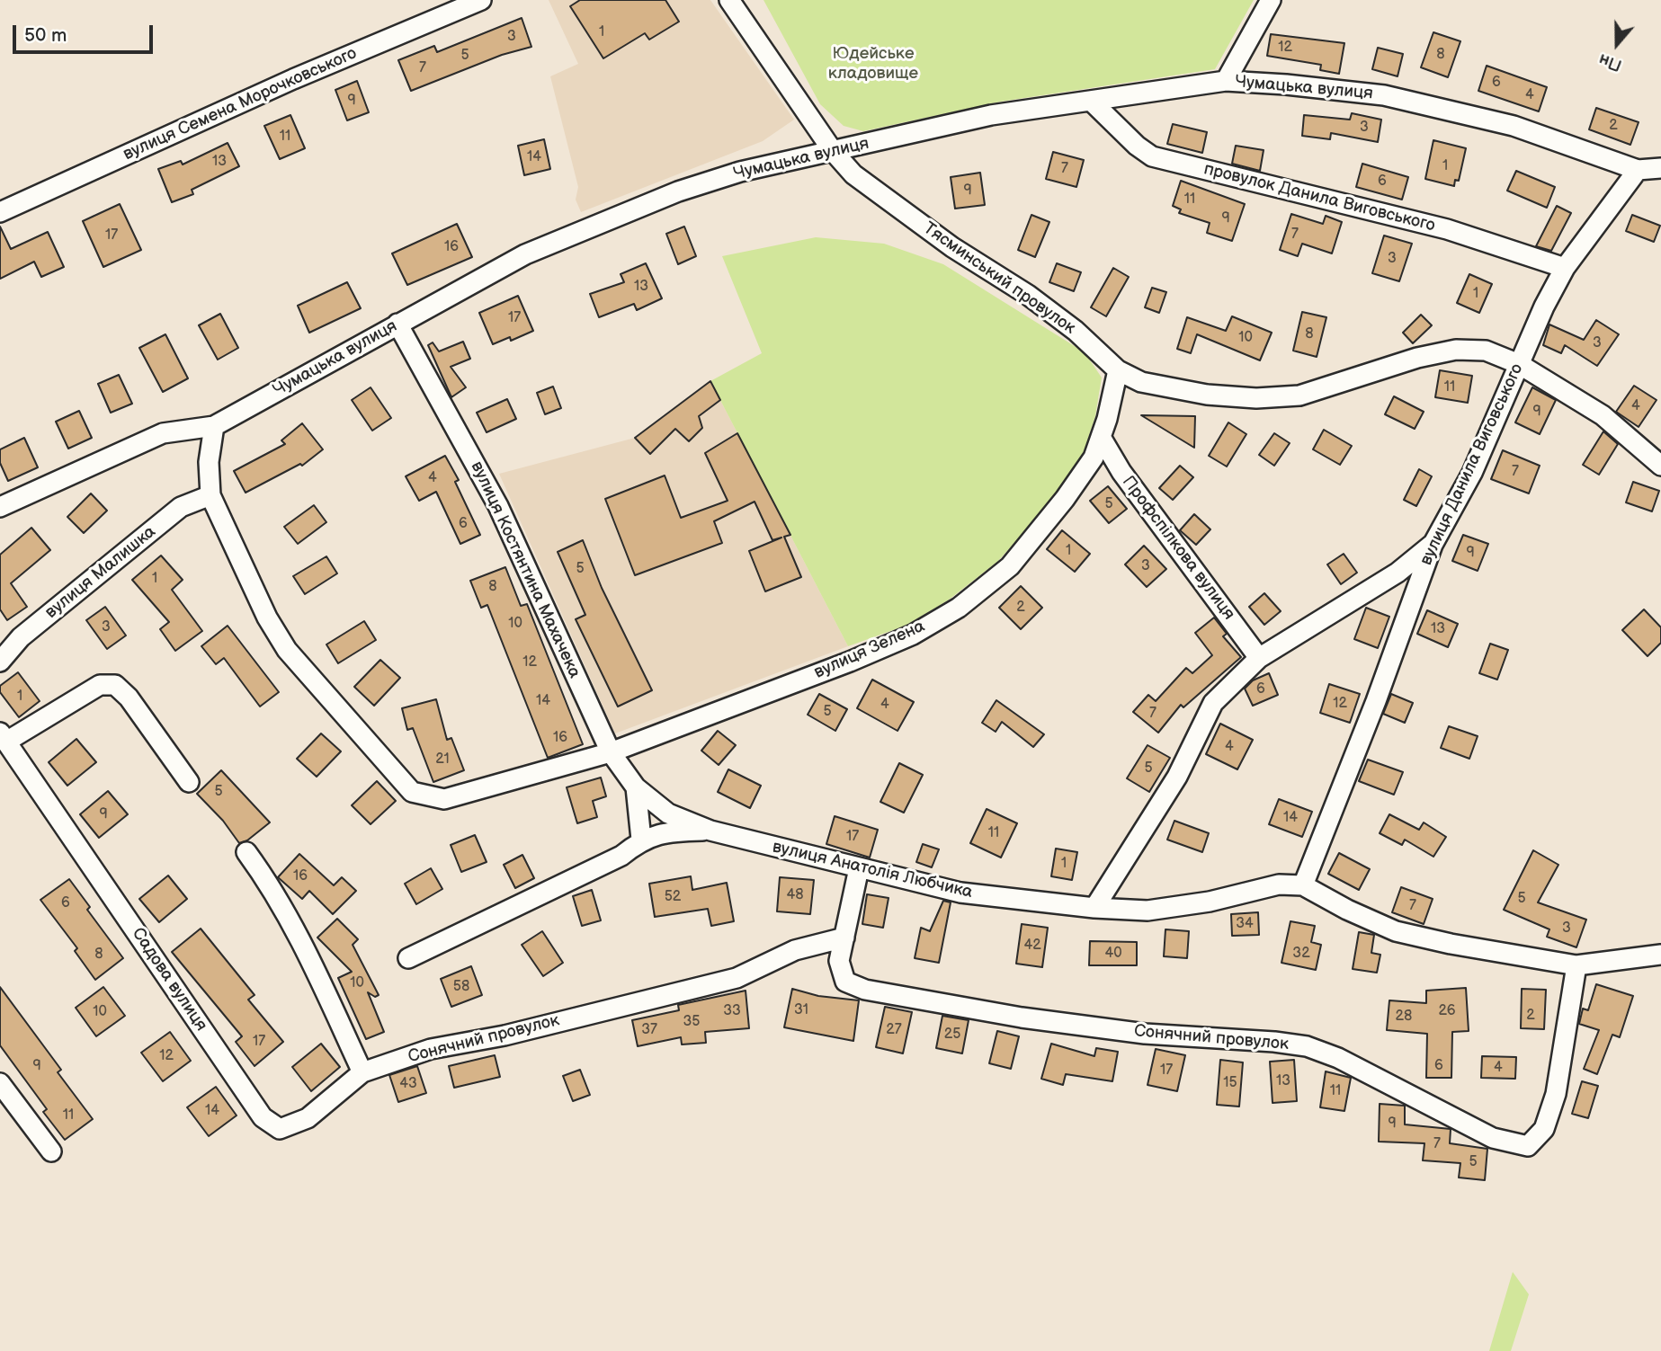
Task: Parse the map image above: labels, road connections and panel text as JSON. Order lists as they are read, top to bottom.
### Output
{
  "streets": {
    "street": [
      "Чумацька вулиця",
      "вулиця Семена Морочковського",
      "провулок Данила Виговського",
      "Тясминський провулок",
      "вулиця Данила Виговського",
      "Профспілкова вулиця",
      "вулиця Костянтина Махачека",
      "вулиця Малишка",
      "вулиця Зелена",
      "вулиця Анатолія Любчика",
      "Садова вулиця",
      "Сонячний провулок"
    ]
  },
  "crossings": [
    ["Чумацька вулиця", "провулок Данила Виговського"],
    ["Чумацька вулиця", "Тясминський провулок"],
    ["Чумацька вулиця", "вулиця Данила Виговського"],
    ["Чумацька вулиця", "вулиця Костянтина Махачека"],
    ["провулок Данила Виговського", "вулиця Данила Виговського"],
    ["Тясминський провулок", "вулиця Данила Виговського"],
    ["Тясминський провулок", "вулиця Зелена"],
    ["вулиця Данила Виговського", "вулиця Анатолія Любчика"],
    ["Профспілкова вулиця", "вулиця Зелена"],
    ["вулиця Костянтина Махачека", "вулиця Зелена"],
    ["вулиця Костянтина Махачека", "вулиця Анатолія Любчика"],
    ["вулиця Зелена", "вулиця Анатолія Любчика"],
    ["вулиця Анатолія Любчика", "Сонячний провулок"],
    ["Садова вулиця", "Сонячний провулок"]
  ],
  "parks": ["Юдейське кладовище"],
  "house_numbers": [
    "1",
    "3",
    "12",
    "8",
    "5",
    "7",
    "6",
    "4",
    "9",
    "2",
    "3",
    "11",
    "14",
    "13",
    "1",
    "7",
    "6",
    "9",
    "11",
    "9",
    "7",
    "17",
    "16",
    "3",
    "13",
    "1",
    "17",
    "8",
    "10",
    "3",
    "11",
    "4",
    "9",
    "7",
    "4",
    "5",
    "6",
    "1",
    "9",
    "3",
    "5",
    "1",
    "8",
    "2",
    "10",
    "3",
    "13",
    "12",
    "6",
    "1",
    "14",
    "12",
    "4",
    "5",
    "7",
    "16",
    "4",
    "21",
    "5",
    "5",
    "9",
    "14",
    "11",
    "17",
    "1",
    "16",
    "48",
    "52",
    "5",
    "6",
    "7",
    "34",
    "3",
    "42",
    "40",
    "32",
    "8",
    "10",
    "58",
    "31",
    "33",
    "26",
    "10",
    "2",
    "28",
    "35",
    "37",
    "27",
    "25",
    "17",
    "12",
    "9",
    "6",
    "4",
    "17",
    "13",
    "15",
    "43",
    "11",
    "14",
    "11",
    "9",
    "7",
    "5"
  ],
  "scale_bar": "50 m",
  "north": "bottom"
}
